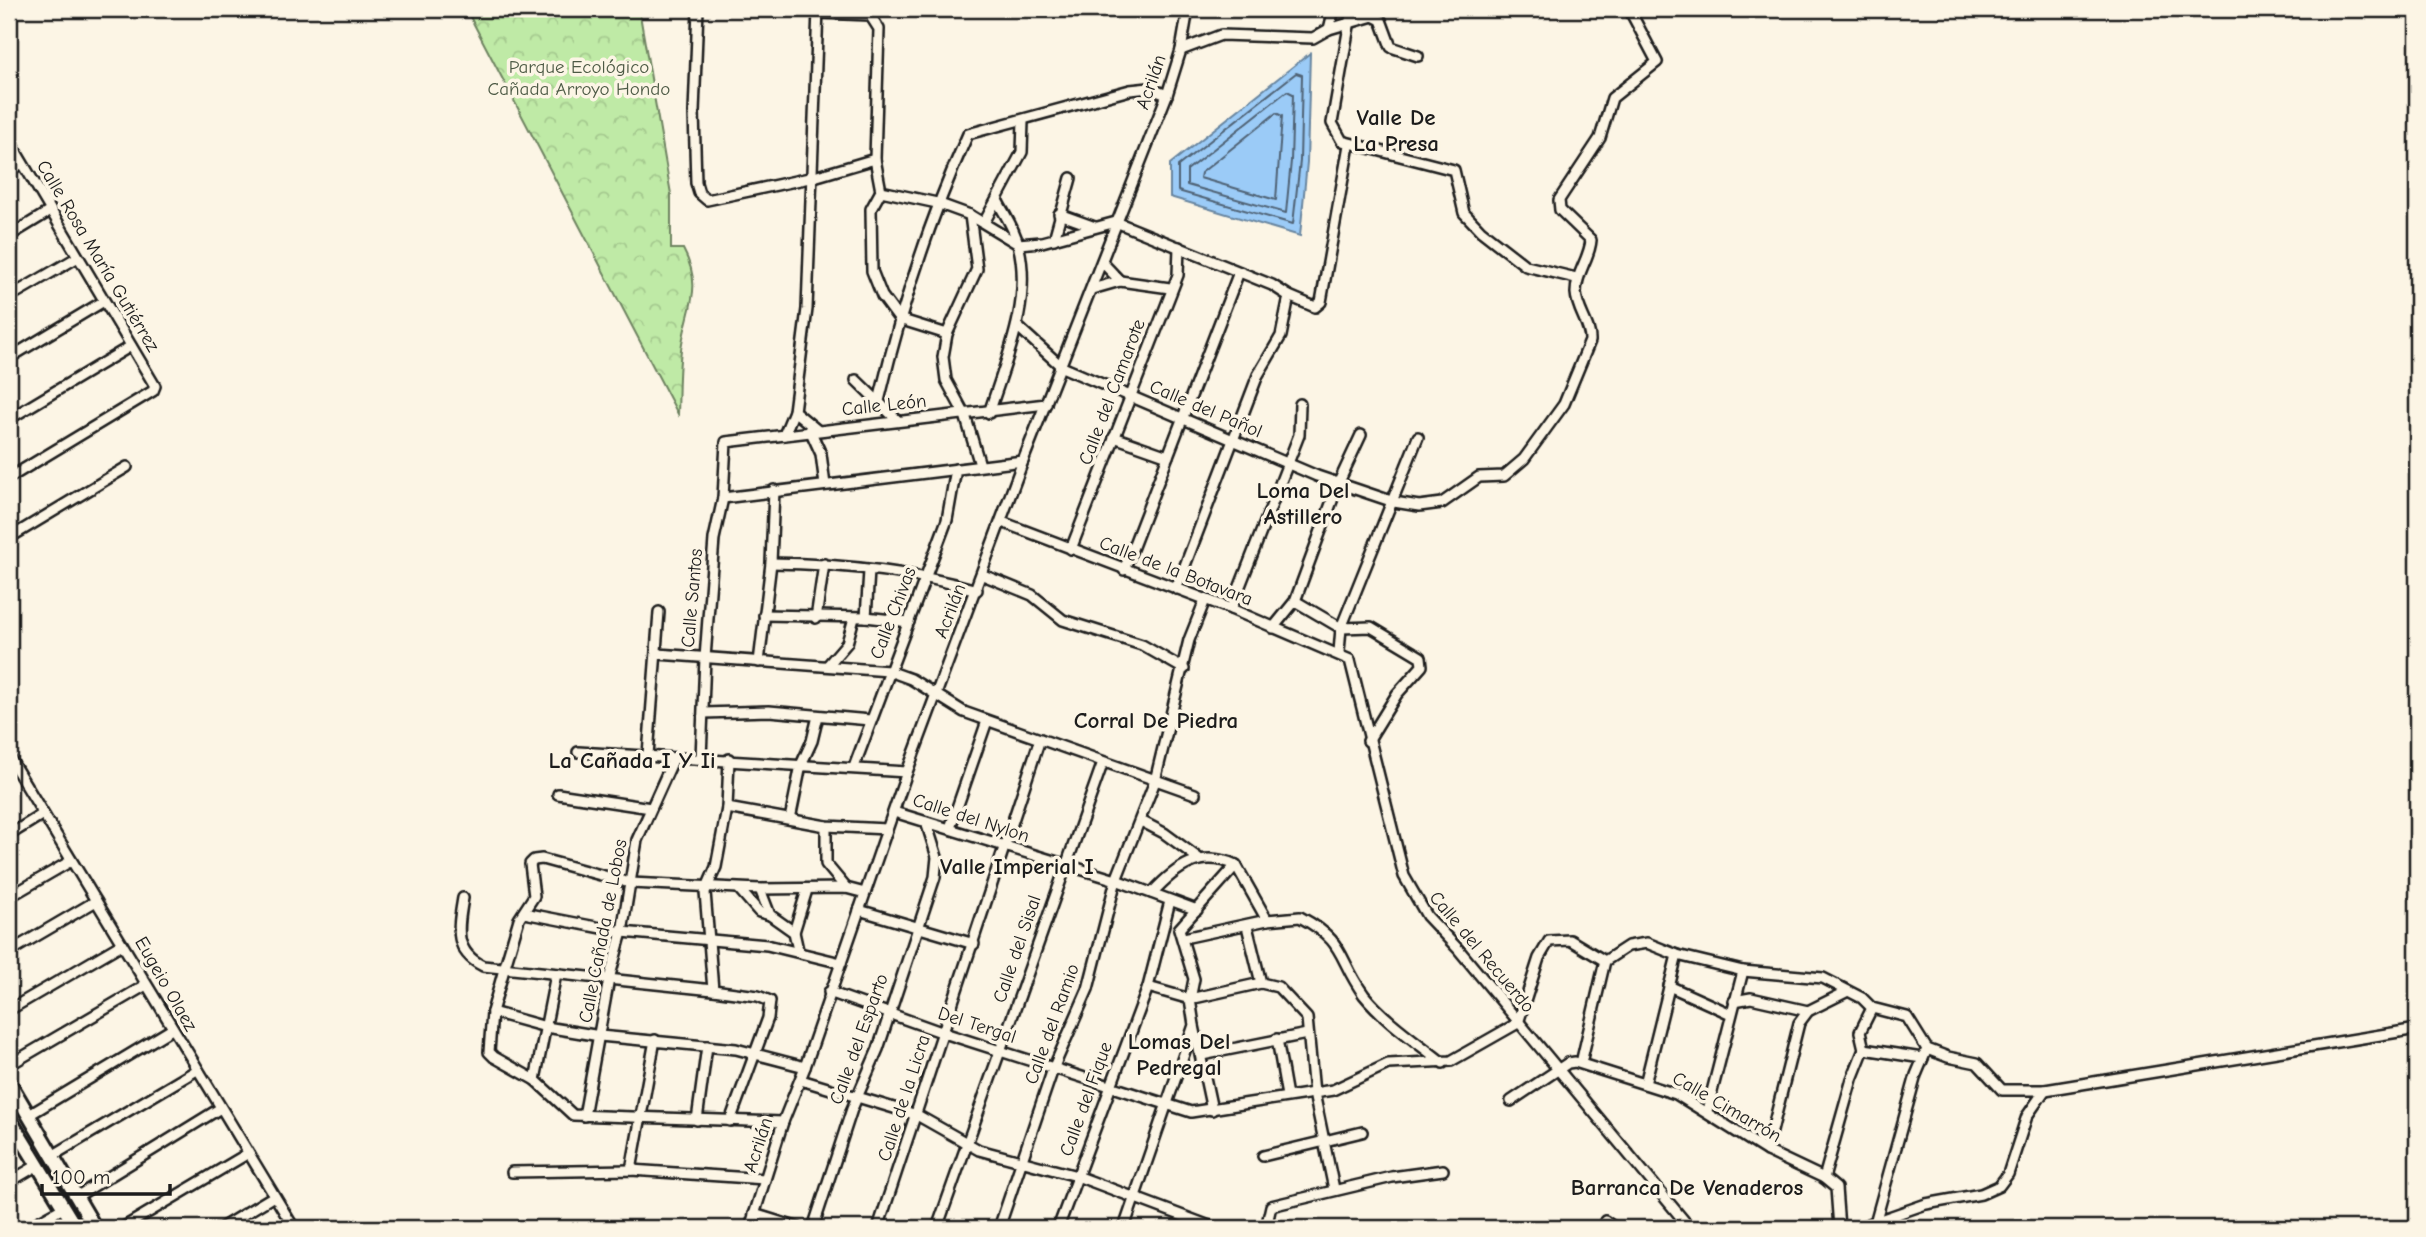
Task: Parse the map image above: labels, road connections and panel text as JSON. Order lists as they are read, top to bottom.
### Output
{
  "streets": {
    "street": [
      "Acrilán",
      "Calle Rosa María Gutiérrez",
      "Calle del Camarote",
      "Calle León",
      "Calle del Pañol",
      "Calle de la Botavara",
      "Calle Santos",
      "Calle Chivas",
      "Calle del Nylon",
      "Calle Cañada de Lobos",
      "Calle del Sisal",
      "Calle del Recuerdo",
      "Eugeio Olaez",
      "Calle del Ramio",
      "Del Tergal",
      "Calle del Esparto",
      "Calle de la Licra",
      "Calle del Fique",
      "Calle Cimarrón"
    ]
  },
  "crossings": [
    ["Acrilán", "Calle León"],
    ["Acrilán", "Calle del Pañol"],
    ["Acrilán", "Calle de la Botavara"],
    ["Acrilán", "Calle del Nylon"],
    ["Acrilán", "Del Tergal"],
    ["Calle del Camarote", "Calle del Pañol"],
    ["Calle del Camarote", "Calle de la Botavara"],
    ["Calle León", "Calle Santos"],
    ["Calle de la Botavara", "Calle del Recuerdo"],
    ["Calle de la Botavara", "Calle del Ramio"],
    ["Calle del Nylon", "Calle del Sisal"],
    ["Calle del Nylon", "Calle del Ramio"],
    ["Calle del Nylon", "Calle del Esparto"],
    ["Calle del Nylon", "Calle de la Licra"],
    ["Calle del Nylon", "Calle del Fique"],
    ["Calle del Sisal", "Del Tergal"],
    ["Calle del Ramio", "Del Tergal"],
    ["Del Tergal", "Calle del Esparto"],
    ["Del Tergal", "Calle de la Licra"],
    ["Del Tergal", "Calle del Fique"]
  ],
  "districts": [
    "Valle De La Presa",
    "Loma Del Astillero",
    "Corral De Piedra",
    "La Cañada I Y Ii",
    "Valle Imperial I",
    "Lomas Del Pedregal",
    "Barranca De Venaderos"
  ],
  "parks": ["Parque Ecológico Cañada Arroyo Hondo"],
  "scale_bar": "100 m"
}
